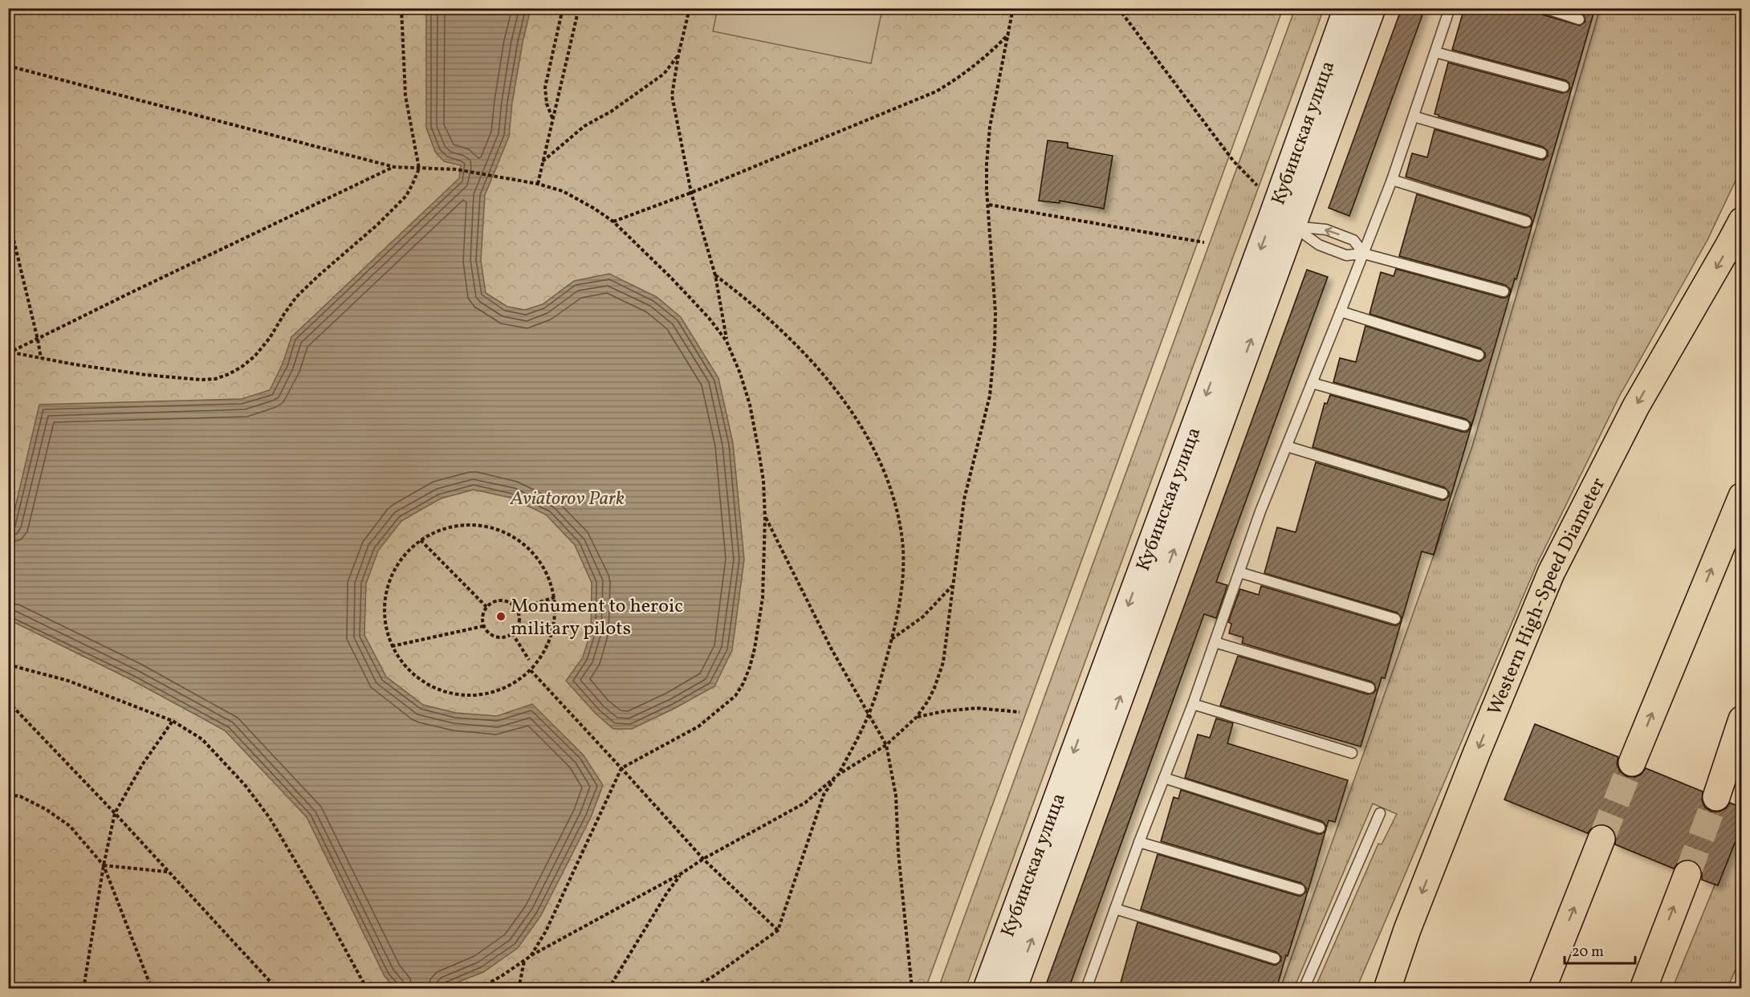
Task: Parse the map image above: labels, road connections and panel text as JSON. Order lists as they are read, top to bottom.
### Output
{
  "streets": {
    "main road": ["Кубинская улица", "Western High-Speed Diameter"]
  },
  "parks": ["Aviatorov Park"],
  "places": ["Monument to heroic military pilots"],
  "scale_bar": "20 m"
}
